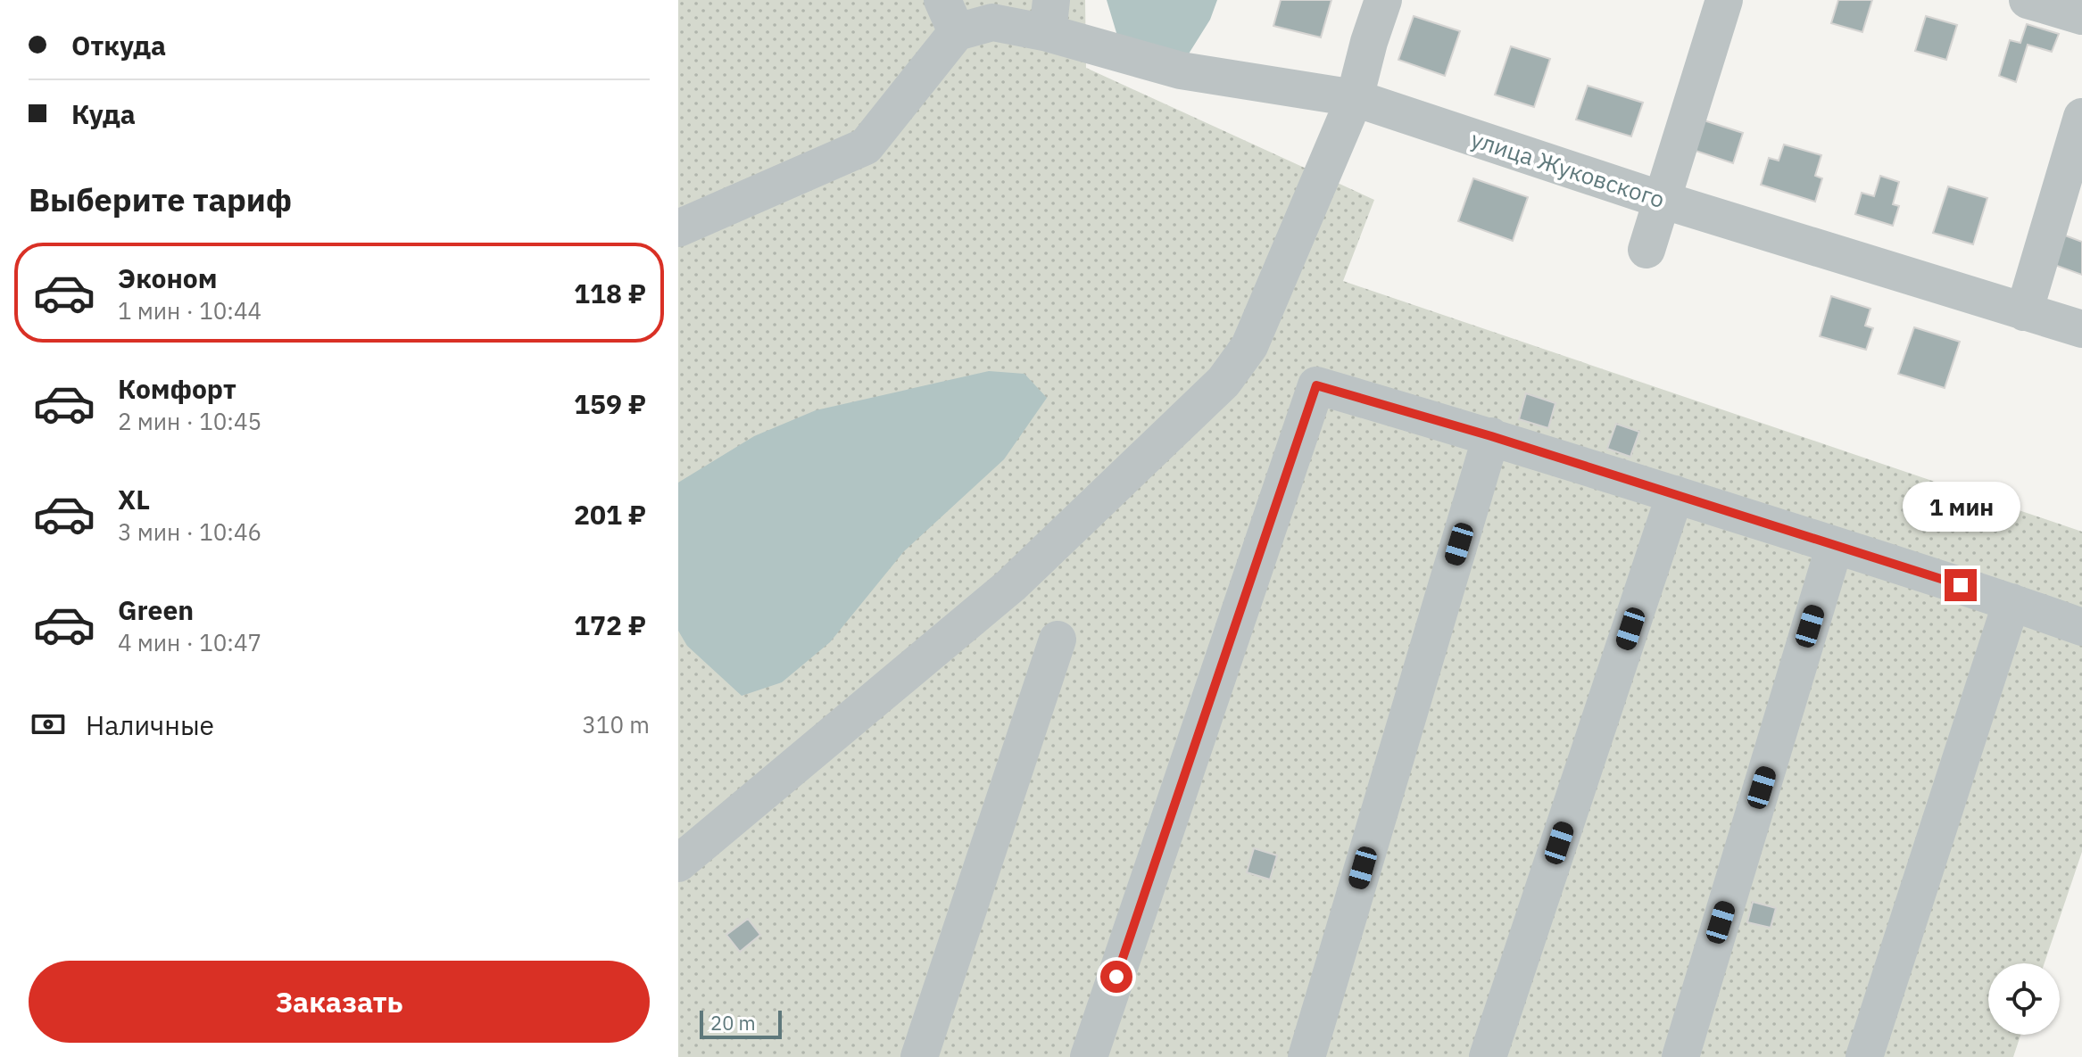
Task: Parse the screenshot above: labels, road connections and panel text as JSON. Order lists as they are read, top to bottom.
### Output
{
  "streets": {
    "street": ["улица Жуковского"]
  },
  "scale_bar": "20 m",
  "page": {
    "banner": ["Откуда", "Куда"],
    "heading": "Выберите тариф",
    "list": [
      {
        "name": "Эконом",
        "note": "1 мин · 10:44",
        "value": "118 ₽"
      },
      {
        "name": "Комфорт",
        "note": "2 мин · 10:45",
        "value": "159 ₽"
      },
      {
        "name": "XL",
        "note": "3 мин · 10:46",
        "value": "201 ₽"
      },
      {
        "name": "Green",
        "note": "4 мин · 10:47",
        "value": "172 ₽"
      }
    ],
    "bubble": "1 мин",
    "pay": ["Наличные", "310 m"],
    "buttons": "Заказать",
    "scale": "20 m"
  }
}
